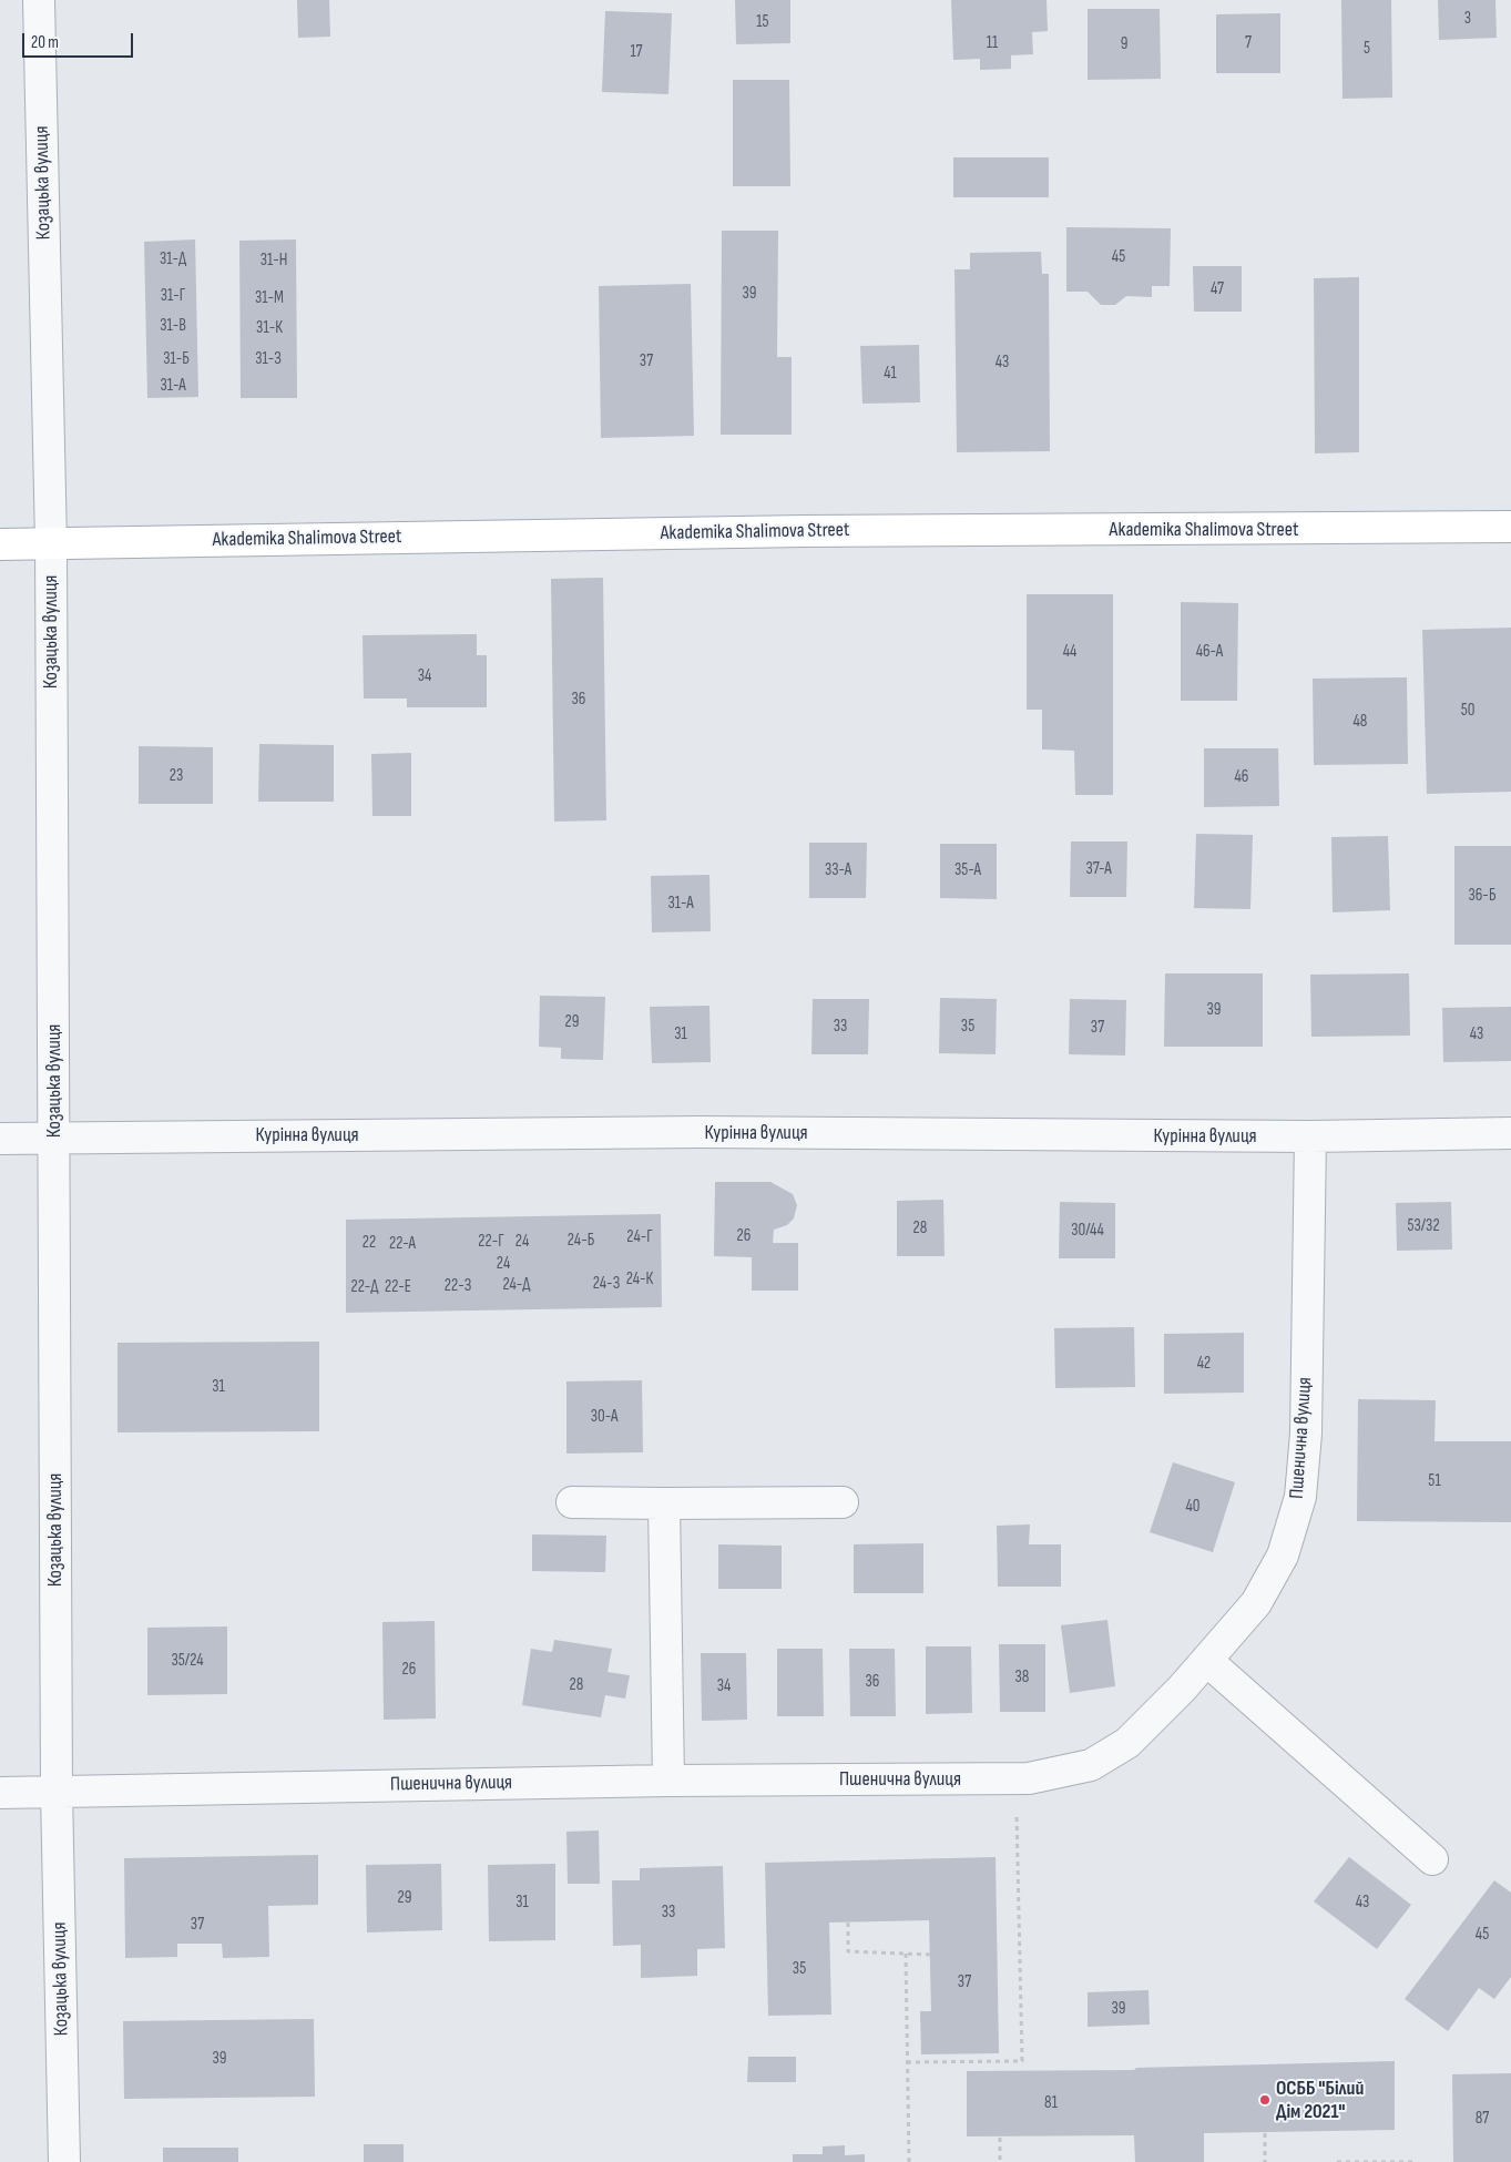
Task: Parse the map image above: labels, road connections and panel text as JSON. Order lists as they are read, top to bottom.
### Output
{
  "streets": {
    "main road": ["Akademika Shalimova Street"],
    "street": ["Козацька вулиця", "Курінна вулиця", "Пшенична вулиця"]
  },
  "crossings": [
    ["Козацька вулиця", "Akademika Shalimova Street"],
    ["Козацька вулиця", "Курінна вулиця"],
    ["Козацька вулиця", "Пшенична вулиця"],
    ["Курінна вулиця", "Пшенична вулиця"]
  ],
  "places": ["ОСББ \"Білий Дім 2021\""],
  "house_numbers": [
    "3",
    "15",
    "11",
    "7",
    "9",
    "5",
    "17",
    "45",
    "31-Д",
    "31-Н",
    "47",
    "39",
    "31-Г",
    "31-М",
    "31-В",
    "31-К",
    "31-Б",
    "31-З",
    "37",
    "43",
    "41",
    "31-А",
    "44",
    "46-А",
    "34",
    "36",
    "50",
    "48",
    "23",
    "46",
    "37-А",
    "33-А",
    "35-А",
    "36-Б",
    "31-А",
    "39",
    "29",
    "33",
    "35",
    "37",
    "31",
    "43",
    "53/32",
    "28",
    "30/44",
    "26",
    "24-Г",
    "24-Б",
    "22-Г",
    "24",
    "22",
    "22-А",
    "24",
    "24-К",
    "24-З",
    "24-Д",
    "22-З",
    "22-Д",
    "22-Е",
    "42",
    "31",
    "30-А",
    "51",
    "40",
    "35/24",
    "26",
    "38",
    "36",
    "28",
    "34",
    "29",
    "31",
    "43",
    "33",
    "37",
    "45",
    "35",
    "37",
    "39",
    "39",
    "81",
    "87"
  ],
  "scale_bar": "20 m"
}
